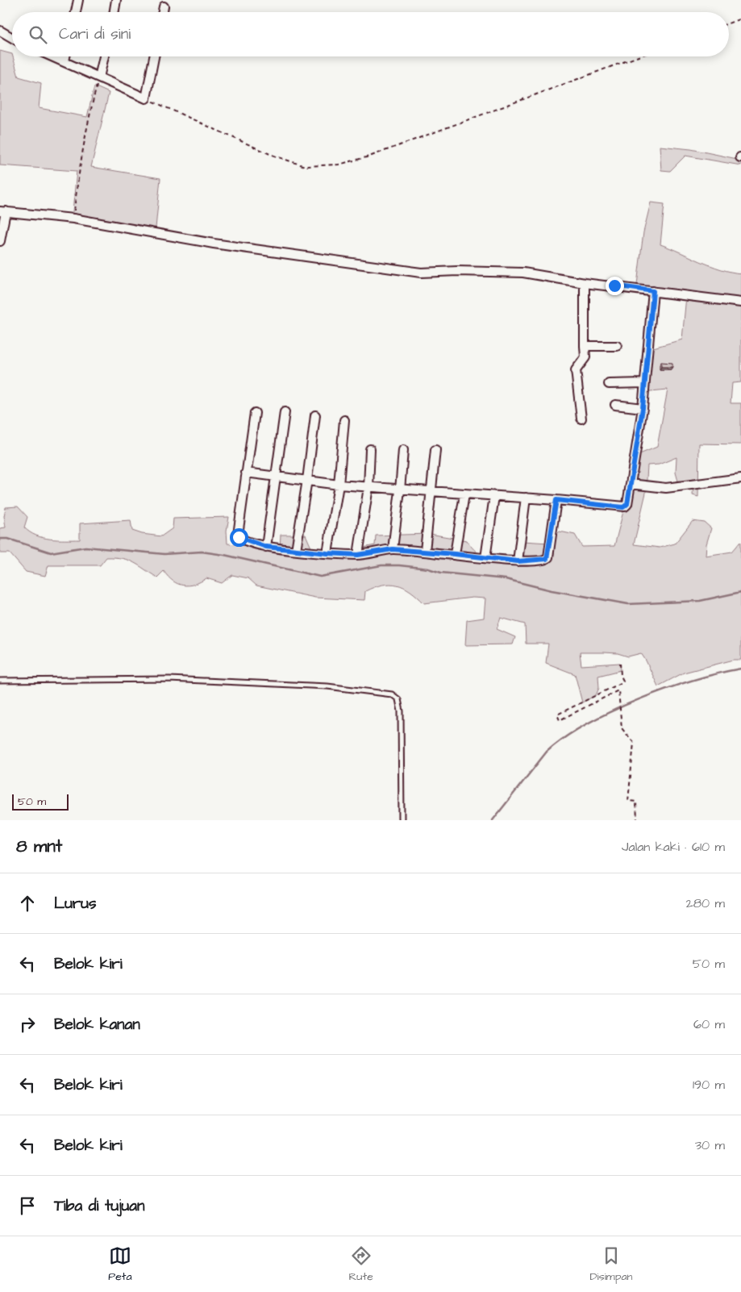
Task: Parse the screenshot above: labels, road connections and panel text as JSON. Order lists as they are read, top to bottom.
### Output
{
  "scale_bar": "50 m",
  "page": {
    "search": "Cari di sini",
    "scale": "50 m",
    "heading": ["8 mnt", "Jalan kaki · 610 m"],
    "list": [
      ["Lurus", "280 m"],
      ["Belok kiri", "50 m"],
      ["Belok kanan", "60 m"],
      ["Belok kiri", "190 m"],
      ["Belok kiri", "30 m"],
      "Tiba di tujuan"
    ],
    "nav": ["Peta", "Rute", "Disimpan"]
  }
}
